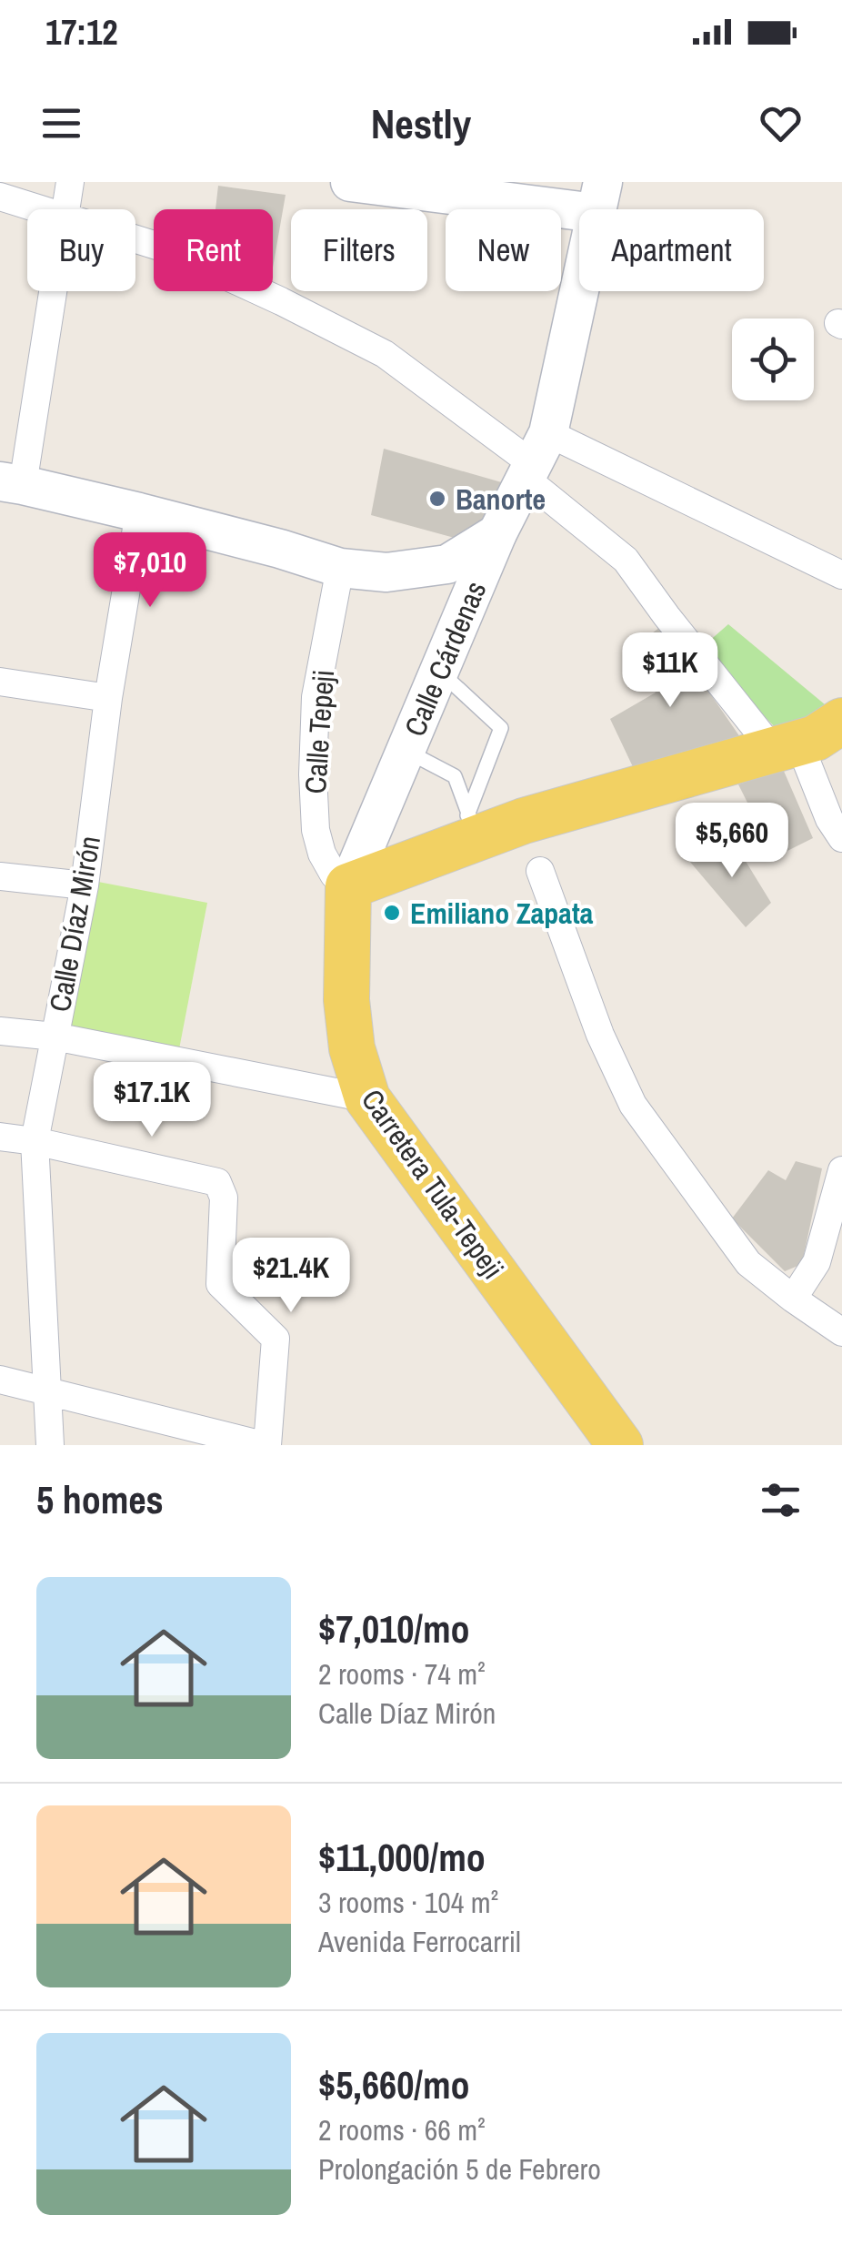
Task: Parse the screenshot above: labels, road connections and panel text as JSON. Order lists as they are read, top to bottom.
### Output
{
  "streets": {
    "main road": ["Calle Cárdenas", "Carretera Tula-Tepeji"],
    "street": ["Calle Tepeji", "Calle Díaz Mirón"]
  },
  "crossings": [
    ["Calle Cárdenas", "Calle Tepeji"],
    ["Calle Cárdenas", "Carretera Tula-Tepeji"],
    ["Calle Tepeji", "Carretera Tula-Tepeji"]
  ],
  "places": ["Banorte", "Emiliano Zapata"],
  "page": {
    "status": "17:12",
    "header": "Nestly",
    "chip": [
      "Buy",
      "Rent",
      "Filters",
      "New",
      "Apartment"
    ],
    "price": [
      "$7,010",
      "$11K",
      "$5,660",
      "$17.1K",
      "$21.4K"
    ],
    "heading": "5 homes",
    "list": [
      {
        "name": "$7,010/mo",
        "note": "2 rooms · 74 m² · Calle Díaz Mirón"
      },
      {
        "name": "$11,000/mo",
        "note": "3 rooms · 104 m² · Avenida Ferrocarril"
      },
      {
        "name": "$5,660/mo",
        "note": "2 rooms · 66 m² · Prolongación 5 de Febrero"
      }
    ]
  }
}
